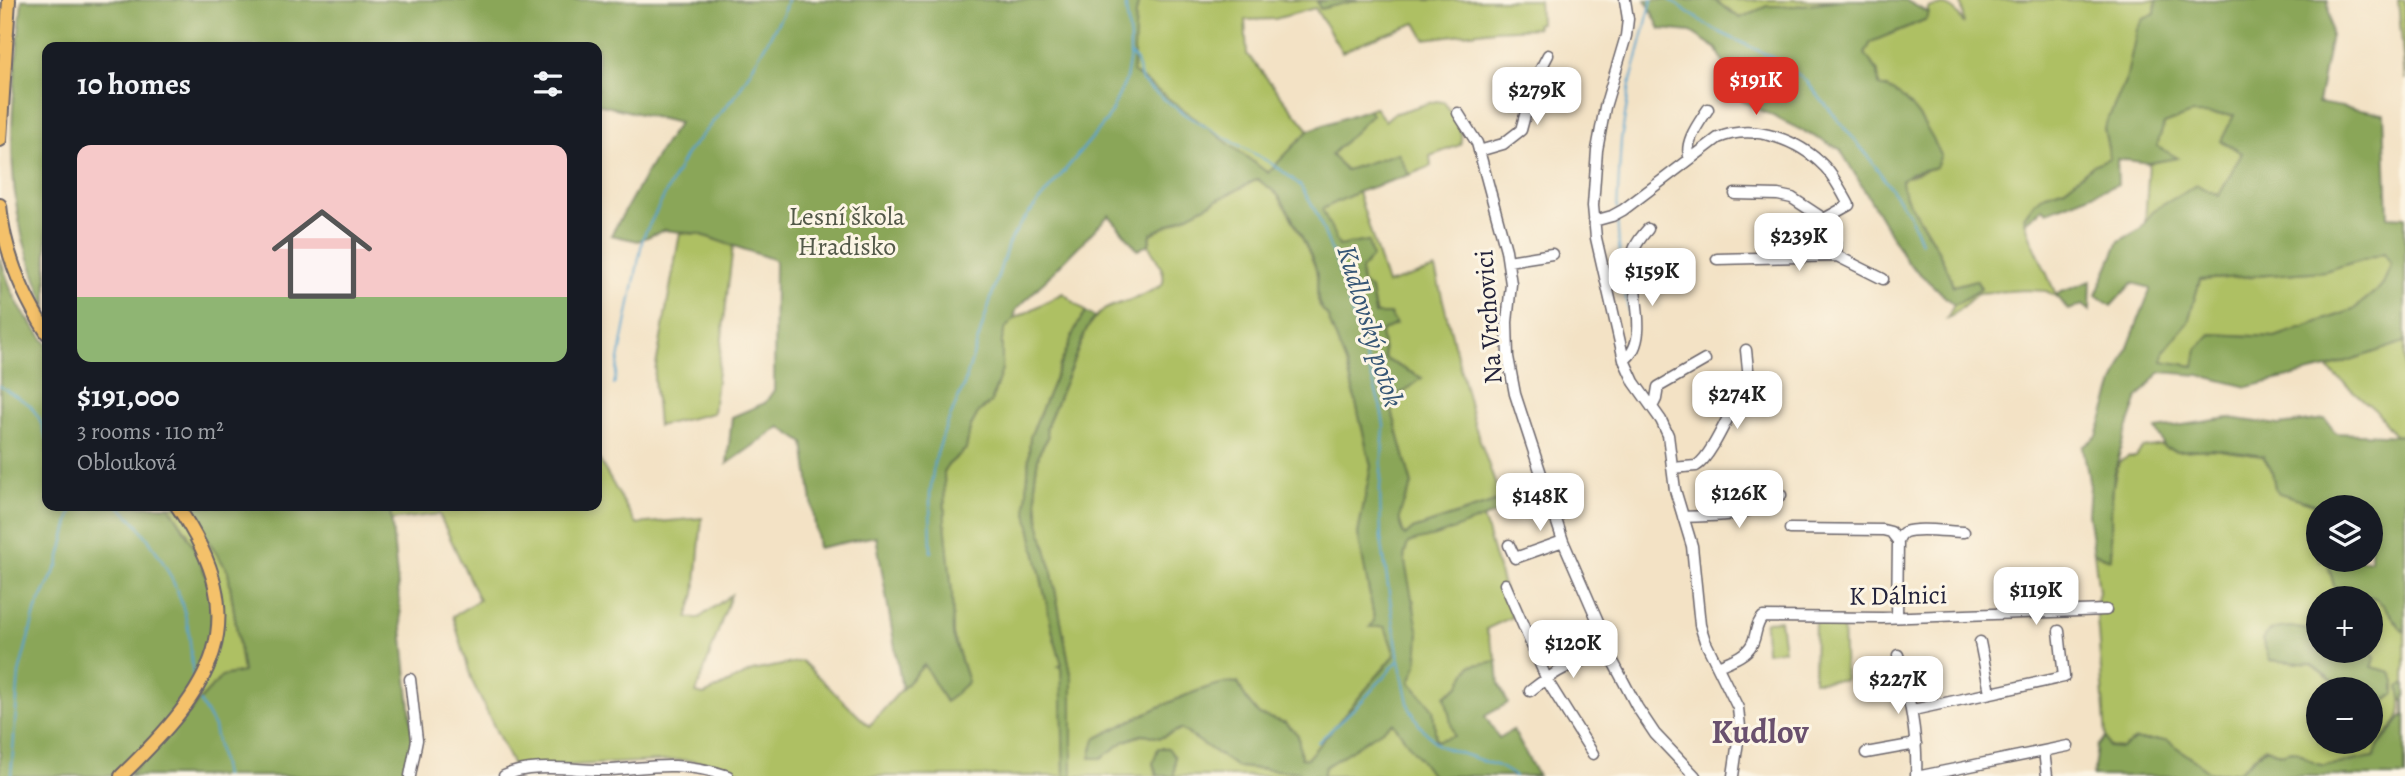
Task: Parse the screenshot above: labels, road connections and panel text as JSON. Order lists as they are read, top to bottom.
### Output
{
  "streets": {
    "street": ["Na Vrchovici", "K Dálnici"]
  },
  "districts": ["Kudlov"],
  "water": ["Kudlovský potok"],
  "parks": ["Lesní škola Hradisko"],
  "page": {
    "heading": "10 homes",
    "price": [
      "$191K",
      "$279K",
      "$239K",
      "$159K",
      "$274K",
      "$126K",
      "$148K",
      "$119K",
      "$120K",
      "$227K"
    ],
    "list": [
      {
        "name": "$191,000",
        "note": "3 rooms · 110 m² · Oblouková"
      }
    ],
    "map_buttons": ["+", "−"]
  }
}
